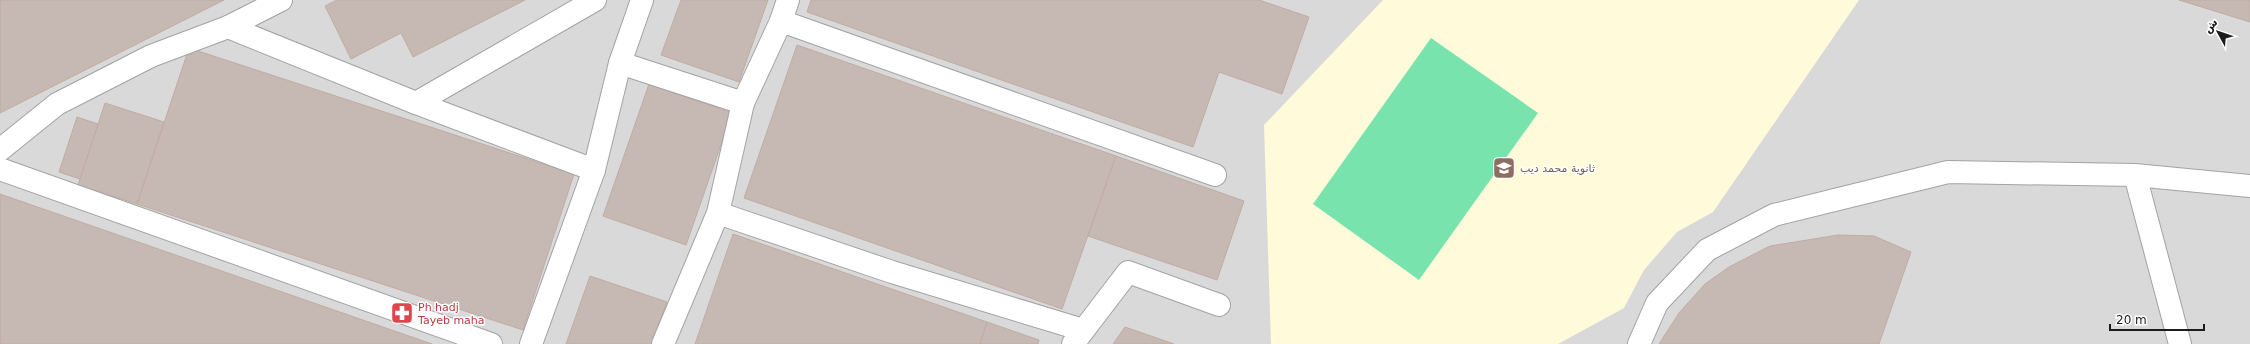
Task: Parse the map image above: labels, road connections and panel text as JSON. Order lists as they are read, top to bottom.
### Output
{
  "places": {
    "school or university": ["ثانوية محمد ديب"],
    "pharmacy": ["Ph hadj Tayeb maha"]
  },
  "scale_bar": "20 m",
  "north": "top left"
}
